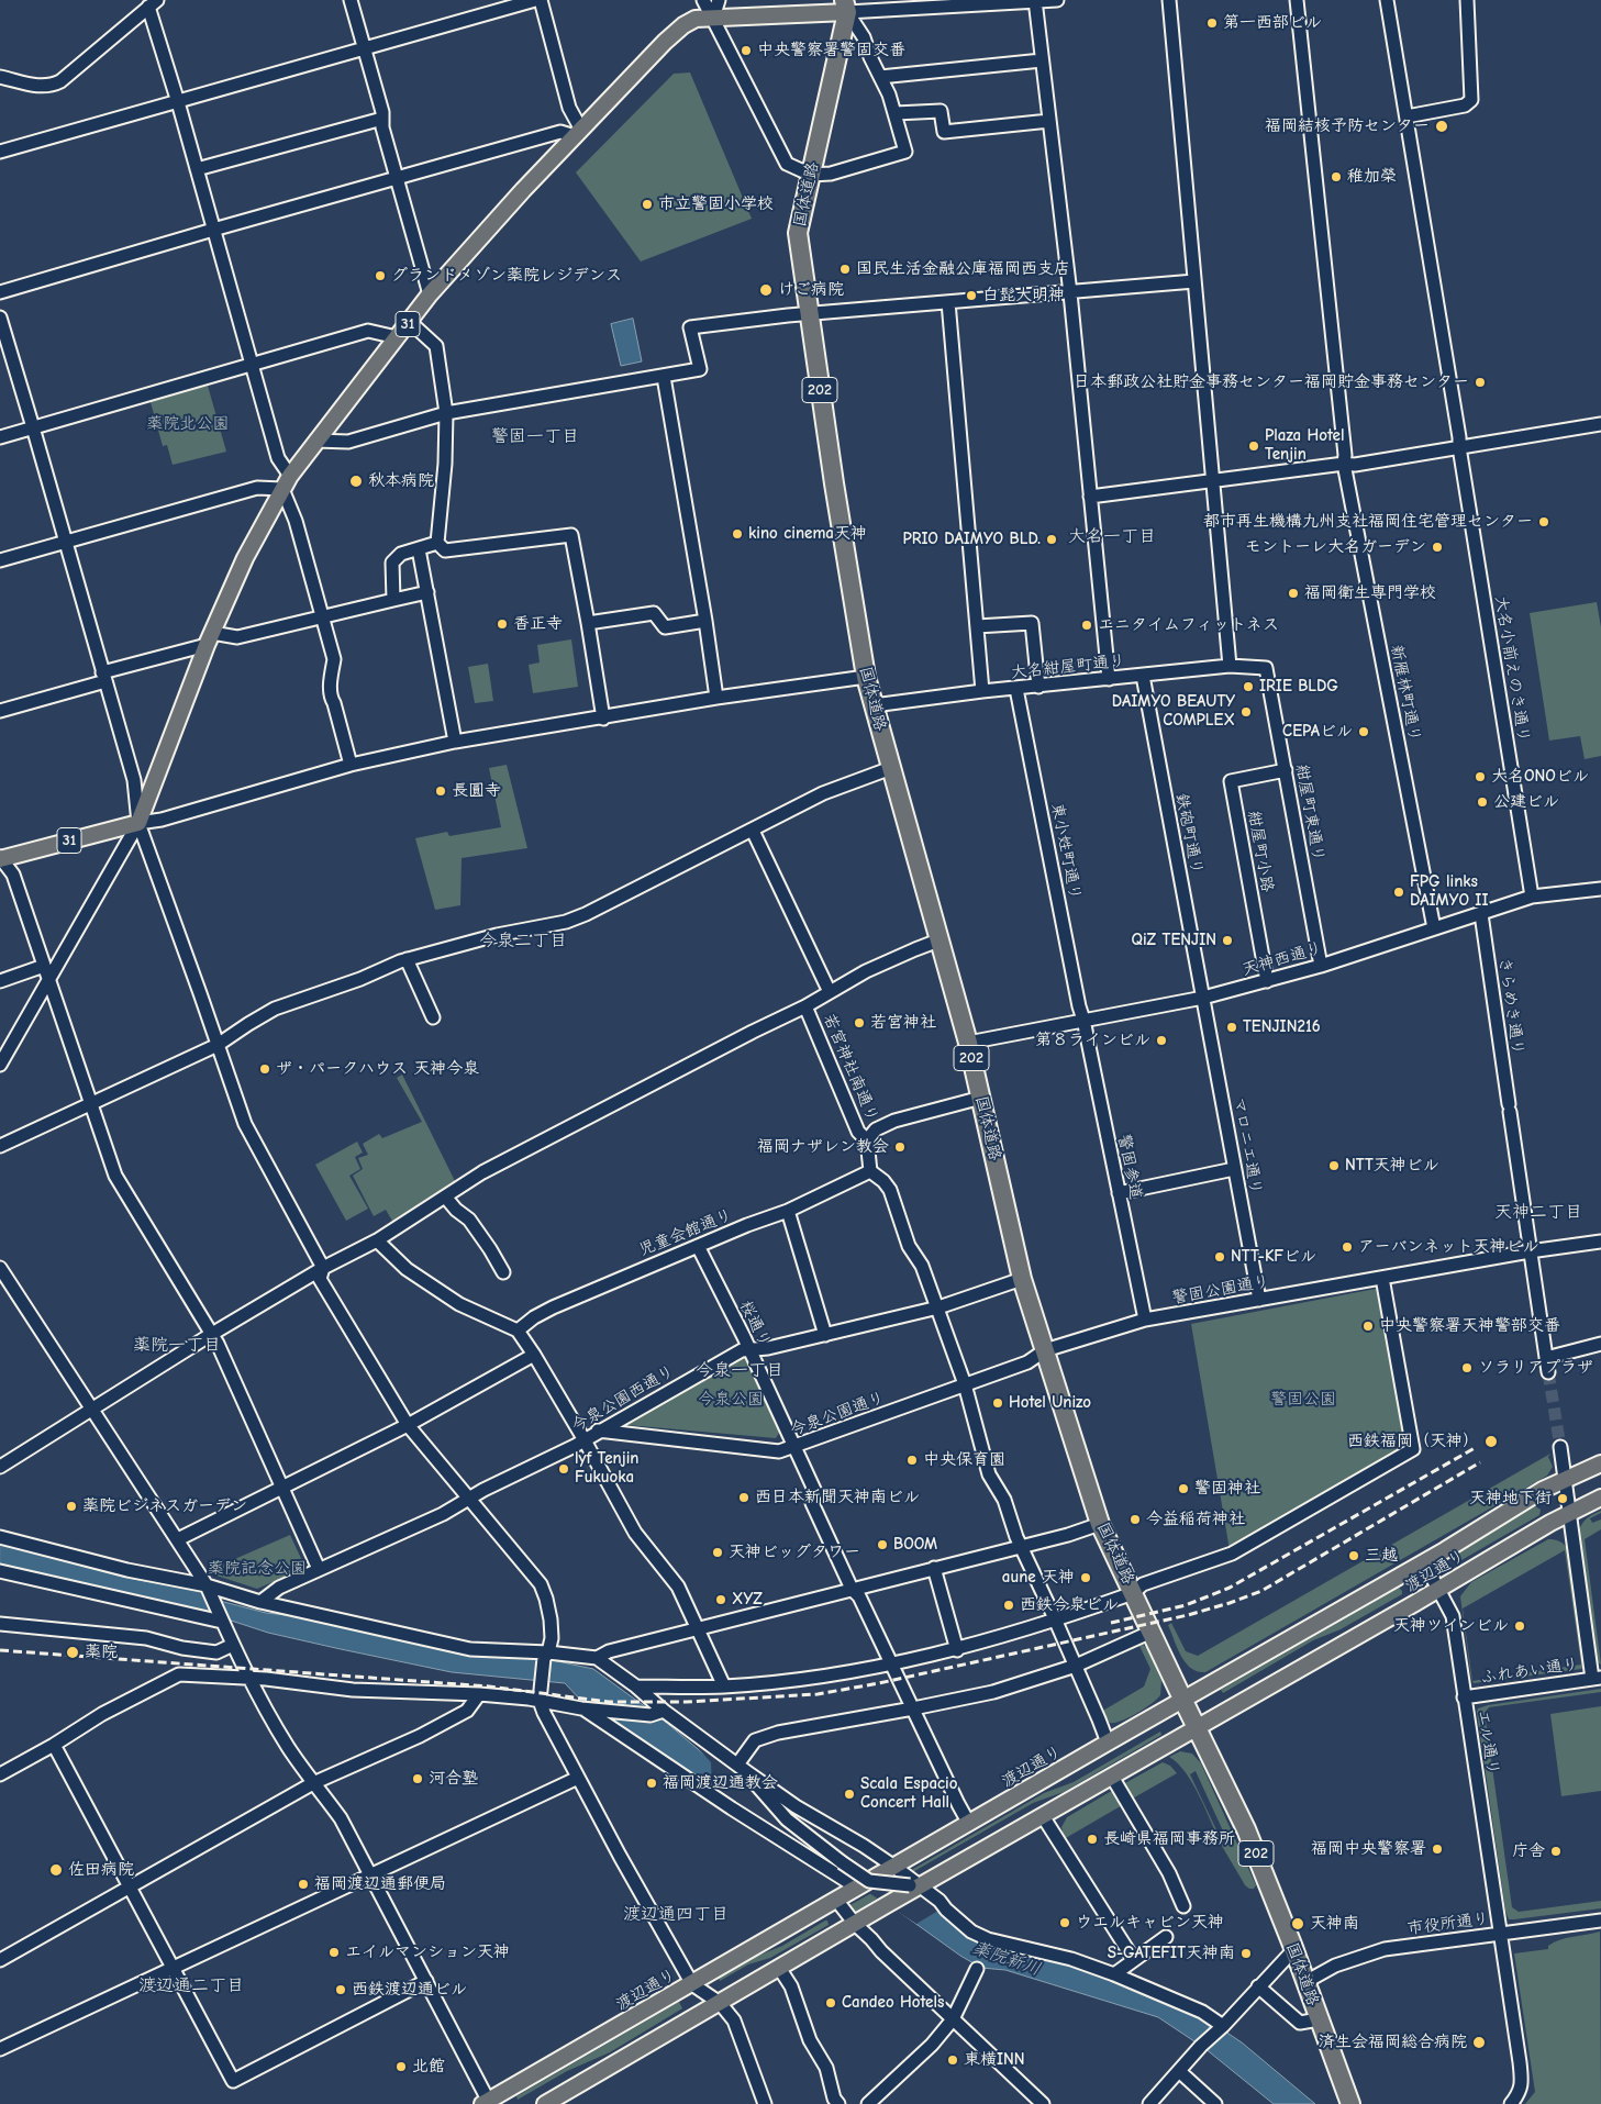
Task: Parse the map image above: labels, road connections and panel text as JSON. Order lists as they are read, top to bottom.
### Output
{
  "streets": {
    "highway": ["国体道路", "202"],
    "main road": ["31", "渡辺通り"],
    "street": [
      "大名紺屋町通り",
      "大名小前えのき通り",
      "新雁林町通り",
      "紺屋町東通り",
      "鉄砲町通り",
      "東小姓町通り",
      "紺屋町小路",
      "天神西通り",
      "きらめき通り",
      "若宮神社南通り",
      "マロニエ通り",
      "警固参道",
      "児童会館通り",
      "警固公園通り",
      "桜通り",
      "今泉公園西通り",
      "今泉公園通り",
      "ふれあい通り",
      "エル通り",
      "市役所通り"
    ]
  },
  "crossings": [
    ["国体道路", "31"],
    ["国体道路", "大名紺屋町通り"],
    ["国体道路", "天神西通り"],
    ["国体道路", "警固公園通り"],
    ["国体道路", "今泉公園西通り"],
    ["国体道路", "今泉公園通り"],
    ["国体道路", "渡辺通り"],
    ["国体道路", "市役所通り"],
    ["大名紺屋町通り", "紺屋町東通り"],
    ["大名紺屋町通り", "鉄砲町通り"],
    ["大名紺屋町通り", "東小姓町通り"],
    ["大名小前えのき通り", "天神西通り"],
    ["新雁林町通り", "天神西通り"],
    ["紺屋町東通り", "紺屋町小路"],
    ["紺屋町東通り", "天神西通り"],
    ["鉄砲町通り", "天神西通り"],
    ["鉄砲町通り", "マロニエ通り"],
    ["東小姓町通り", "天神西通り"],
    ["東小姓町通り", "警固参道"],
    ["紺屋町小路", "天神西通り"],
    ["天神西通り", "きらめき通り"],
    ["天神西通り", "マロニエ通り"],
    ["天神西通り", "警固参道"],
    ["きらめき通り", "警固公園通り"],
    ["マロニエ通り", "警固公園通り"],
    ["警固参道", "警固公園通り"],
    ["児童会館通り", "桜通り"],
    ["警固公園通り", "今泉公園通り"],
    ["桜通り", "今泉公園西通り"],
    ["桜通り", "今泉公園通り"],
    ["桜通り", "渡辺通り"],
    ["今泉公園西通り", "今泉公園通り"],
    ["渡辺通り", "エル通り"],
    ["ふれあい通り", "エル通り"],
    ["エル通り", "市役所通り"]
  ],
  "districts": [
    "警固一丁目",
    "大名一丁目",
    "今泉二丁目",
    "天神二丁目",
    "薬院一丁目",
    "今泉一丁目",
    "渡辺通四丁目",
    "渡辺通二丁目"
  ],
  "water": ["薬院新川"],
  "parks": [
    "薬院北公園",
    "今泉公園",
    "警固公園",
    "薬院記念公園"
  ],
  "places": [
    "第一西部ビル",
    "中央警察署警固交番",
    "福岡結核予防センター",
    "稚加榮",
    "市立警固小学校",
    "国民生活金融公庫福岡西支店",
    "グランドメゾン薬院レジデンス",
    "けご病院",
    "白髭大明神",
    "日本郵政公社貯金事務センター福岡貯金事務センター",
    "Plaza Hotel Tenjin",
    "秋本病院",
    "都市再生機構九州支社福岡住宅管理センター",
    "kino cinema天神",
    "PRIO DAIMYO BLD.",
    "モントーレ大名ガーデン",
    "福岡衛生専門学校",
    "香正寺",
    "エニタイムフィットネス",
    "IRIE BLDG",
    "DAIMYO BEAUTY COMPLEX",
    "CEPAビル",
    "大名ONOビル",
    "長圓寺",
    "公建ビル",
    "FPG links DAIMYO II",
    "QiZ TENJIN",
    "若宮神社",
    "TENJIN216",
    "第８ラインビル",
    "ザ・パークハウス 天神今泉",
    "福岡ナザレン教会",
    "NTT天神ビル",
    "アーバンネット天神ビル",
    "NTT-KFビル",
    "中央警察署天神警部交番",
    "ソラリアプラザ",
    "Hotel Unizo",
    "西鉄福岡（天神）",
    "中央保育園",
    "lyf Tenjin Fukuoka",
    "警固神社",
    "西日本新聞天神南ビル",
    "天神地下街",
    "薬院ビジネスガーデン",
    "今益稲荷神社",
    "BOOM",
    "天神ビッグタワー",
    "三越",
    "aune 天神",
    "XYZ",
    "西鉄今泉ビル",
    "天神ツインビル",
    "薬院",
    "河合塾",
    "福岡渡辺通教会",
    "Scala Espacio Concert Hall",
    "長崎県福岡事務所",
    "福岡中央警察署",
    "庁舎",
    "佐田病院",
    "福岡渡辺通郵便局",
    "ウエルキャビン天神",
    "天神南",
    "エイルマンション天神",
    "S-GATEFIT天神南",
    "西鉄渡辺通ビル",
    "Candeo Hotels",
    "済生会福岡総合病院",
    "東横INN",
    "北館"
  ]
}
